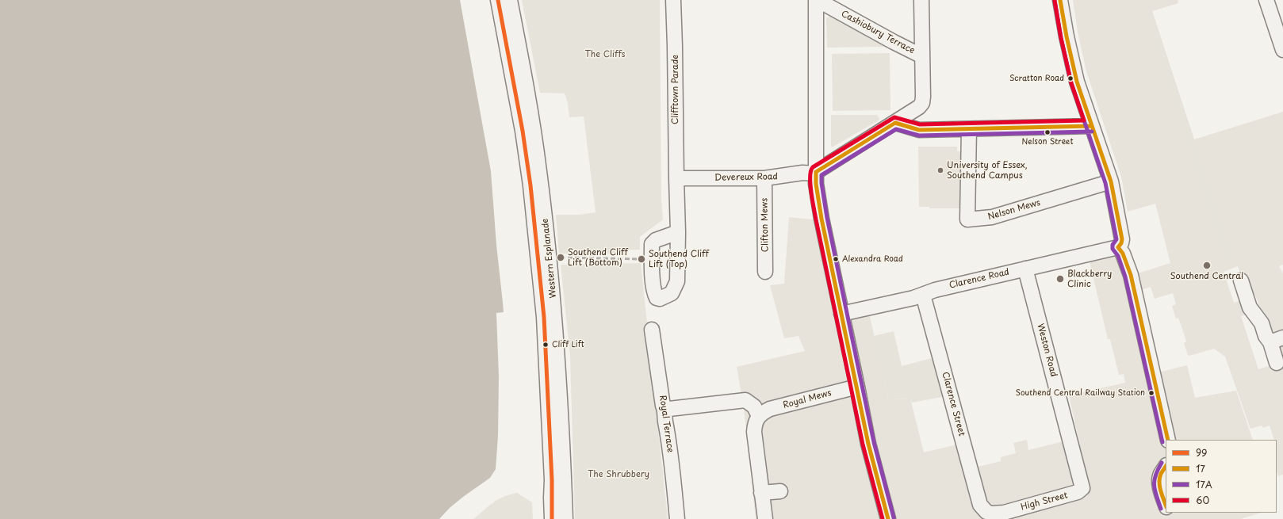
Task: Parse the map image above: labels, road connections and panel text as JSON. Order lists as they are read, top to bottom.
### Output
{
  "streets": {
    "street": [
      "Cashiobury Terrace",
      "Clifftown Parade",
      "Devereux Road",
      "Nelson Mews",
      "Clifton Mews",
      "Western Esplanade",
      "Clarence Road",
      "Weston Road",
      "Royal Mews",
      "Clarence Street",
      "Royal Terrace",
      "High Street"
    ]
  },
  "crossings": [
    ["Clifftown Parade", "Devereux Road"],
    ["Devereux Road", "Clifton Mews"],
    ["Clarence Road", "Weston Road"],
    ["Clarence Road", "Clarence Street"],
    ["Weston Road", "High Street"],
    ["Clarence Street", "High Street"]
  ],
  "parks": ["The Cliffs", "The Shrubbery"],
  "places": [
    "Scratton Road",
    "Nelson Street",
    "University of Essex, Southend Campus",
    "Southend Cliff Lift (Bottom)",
    "Southend Cliff Lift (Top)",
    "Alexandra Road",
    "Southend Central",
    "Blackberry Clinic",
    "Cliff Lift",
    "Southend Central Railway Station"
  ],
  "lines": [
    "transit line 99",
    "transit line 17",
    "transit line 17A",
    "transit line 60"
  ],
  "legend": [
    "99",
    "17",
    "17A",
    "60"
  ]
}
